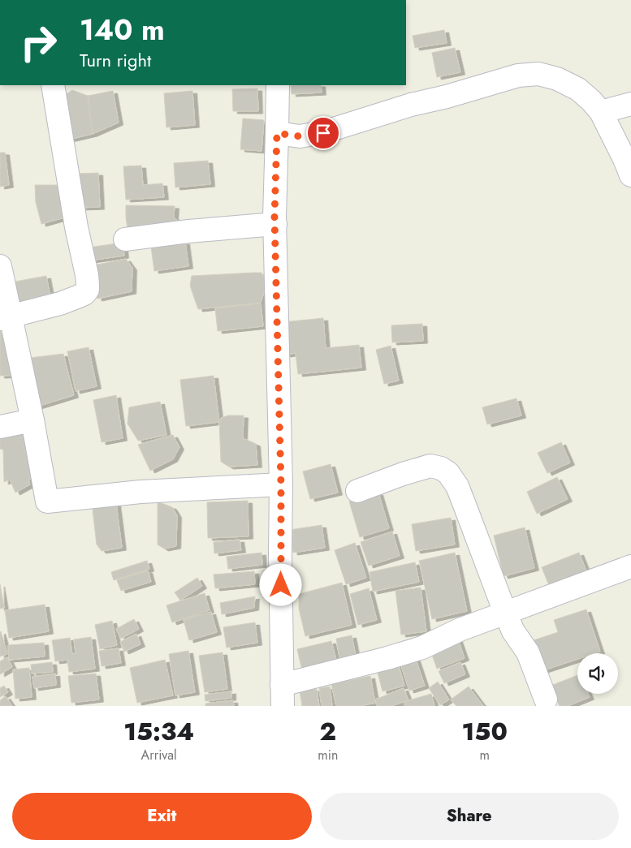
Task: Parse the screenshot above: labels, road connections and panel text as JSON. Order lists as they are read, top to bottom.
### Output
{
  "page": {
    "turn": ["140 m", "Turn right"],
    "eta": [
      "15:34",
      "Arrival",
      "2",
      "min",
      "150",
      "m"
    ],
    "buttons": ["Exit", "Share"]
  }
}
